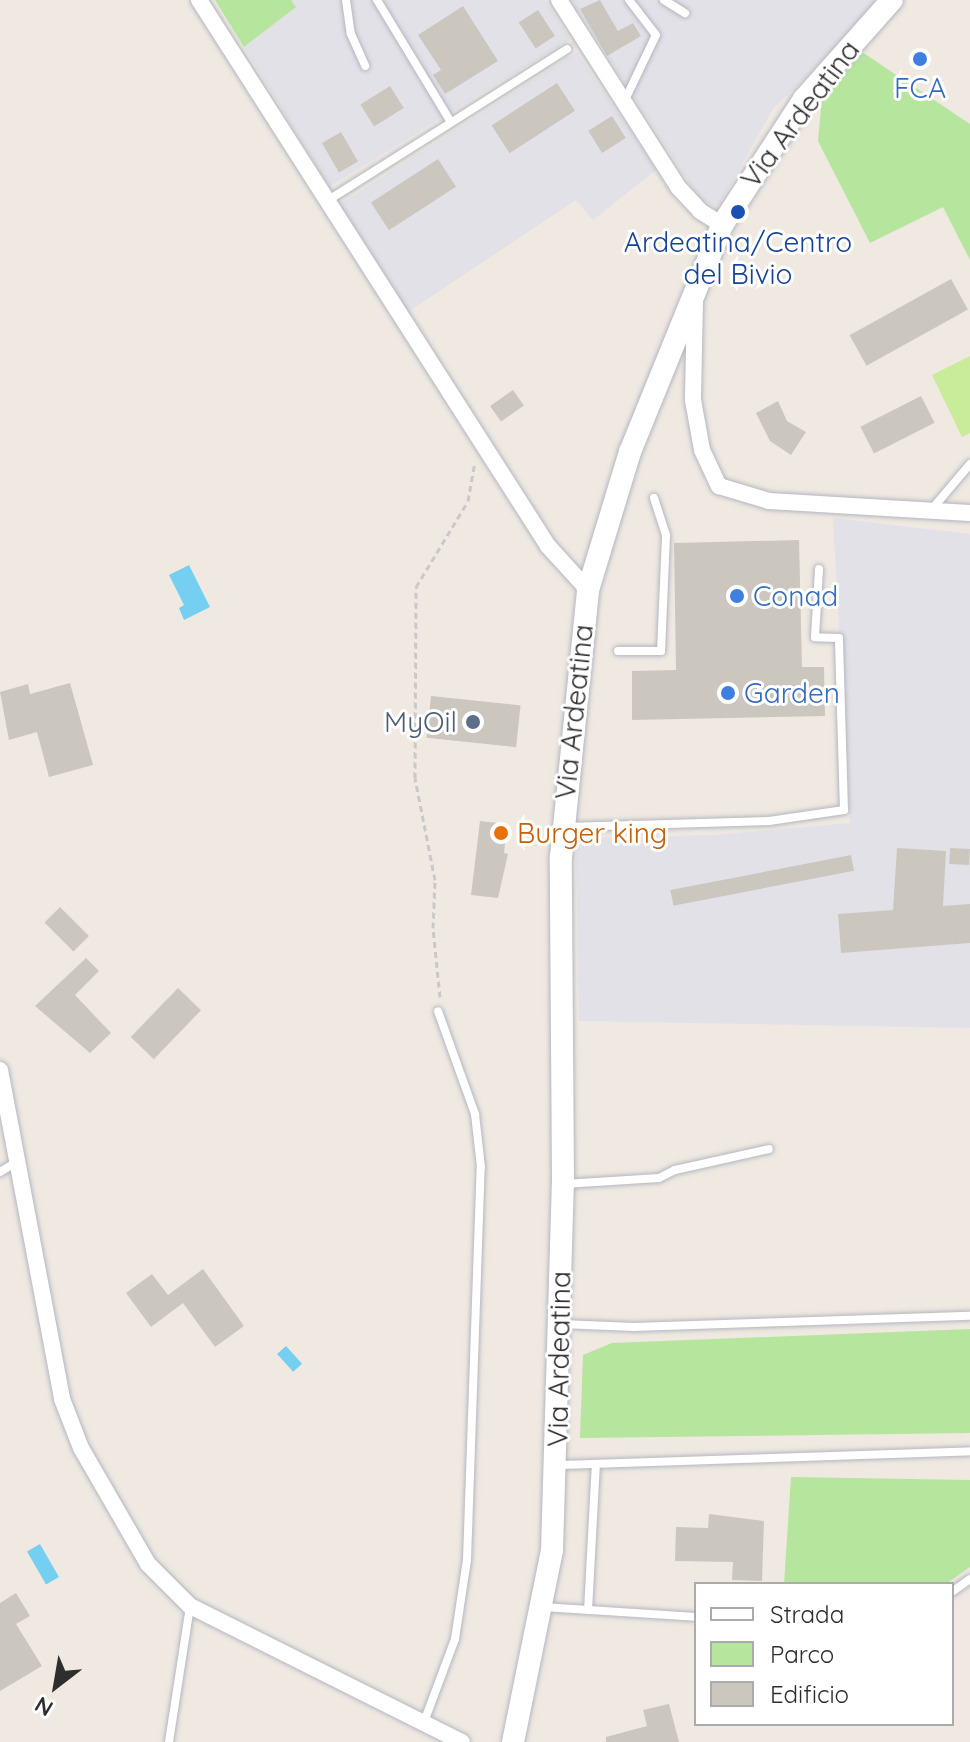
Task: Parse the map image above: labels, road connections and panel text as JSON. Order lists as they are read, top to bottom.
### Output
{
  "streets": {
    "main road": ["Via Ardeatina"]
  },
  "places": [
    "FCA",
    "Ardeatina/Centro del Bivio",
    "Conad",
    "Garden",
    "MyOil",
    "Burger king"
  ],
  "legend": ["Strada", "Parco", "Edificio"],
  "north": "bottom left"
}
